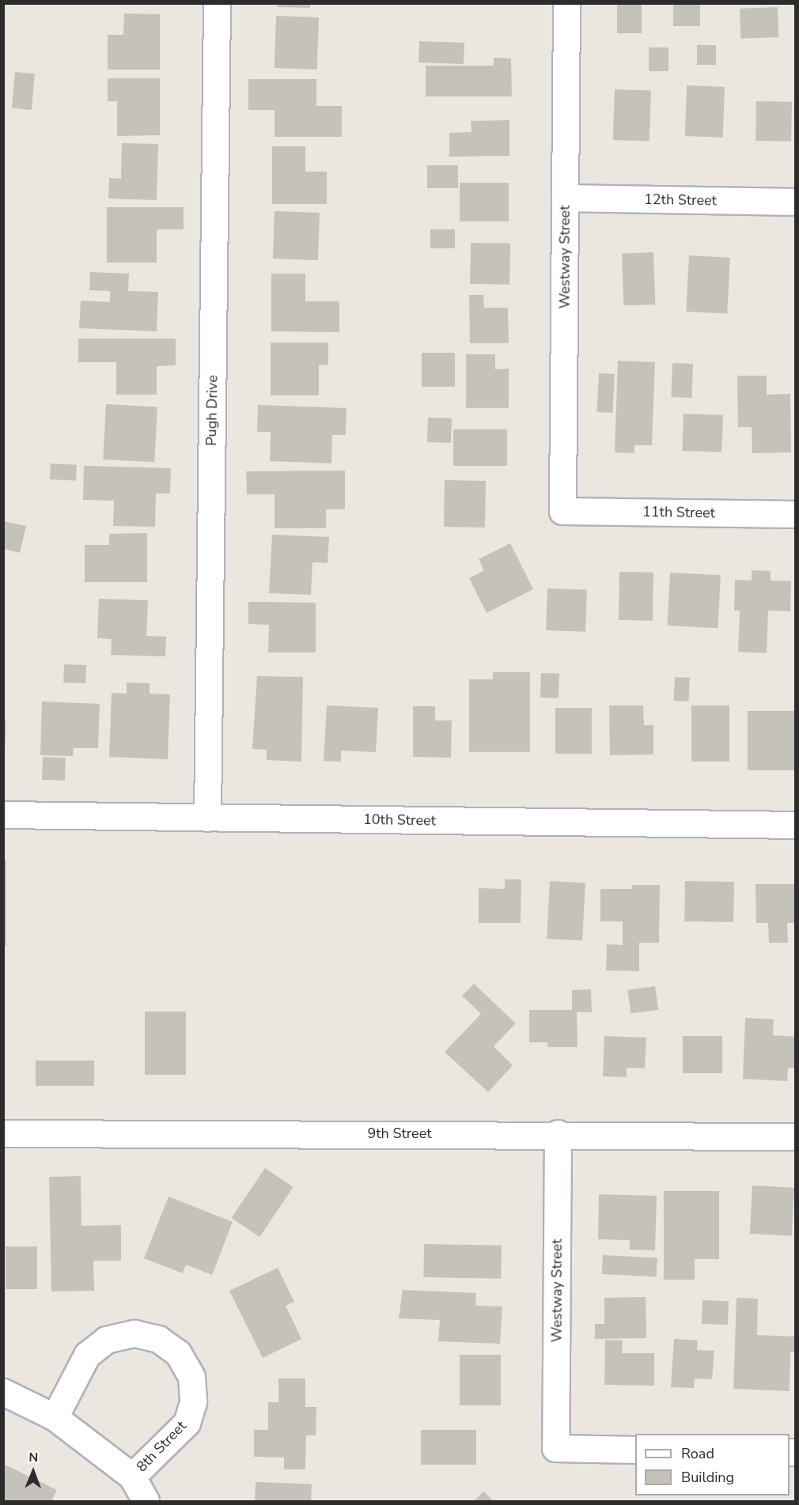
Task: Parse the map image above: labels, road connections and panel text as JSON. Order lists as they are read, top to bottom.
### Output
{
  "streets": {
    "street": [
      "12th Street",
      "Westway Street",
      "Pugh Drive",
      "11th Street",
      "10th Street",
      "9th Street",
      "8th Street"
    ]
  },
  "crossings": [
    ["12th Street", "Westway Street"],
    ["Westway Street", "11th Street"],
    ["Westway Street", "9th Street"],
    ["Pugh Drive", "10th Street"]
  ],
  "legend": ["Road", "Building"],
  "north": "top"
}
